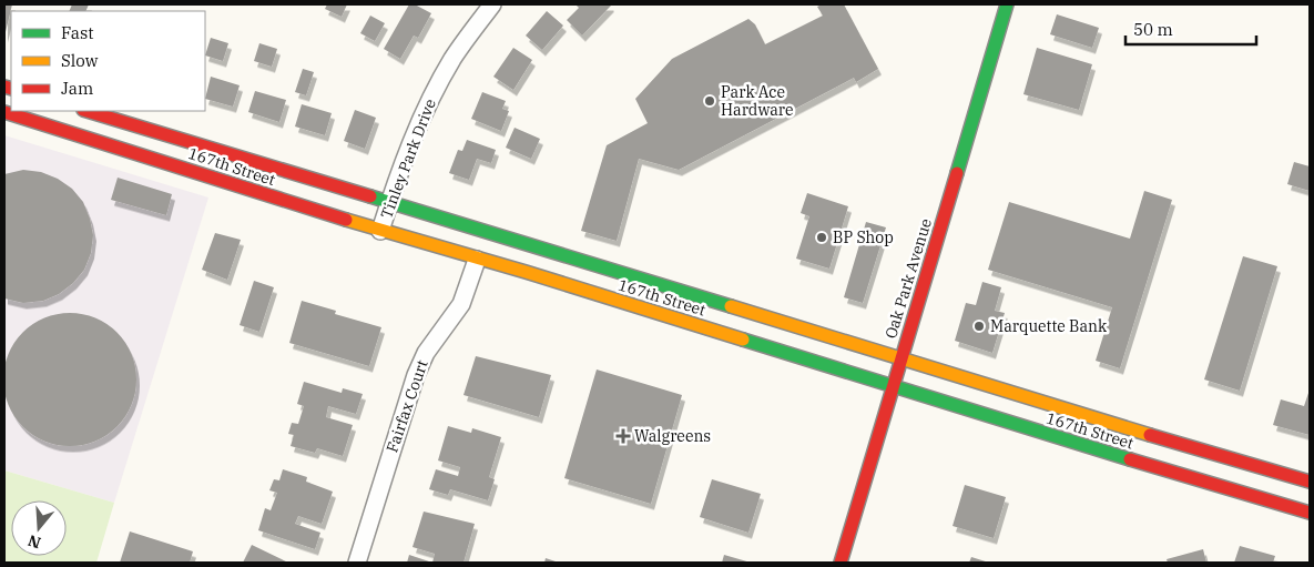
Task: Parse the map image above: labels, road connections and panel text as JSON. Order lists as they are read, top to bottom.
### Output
{
  "streets": {
    "main road": ["167th Street", "Oak Park Avenue"],
    "street": ["Tinley Park Drive", "Fairfax Court"]
  },
  "crossings": [
    ["Tinley Park Drive", "167th Street"],
    ["167th Street", "Oak Park Avenue"],
    ["167th Street", "Fairfax Court"]
  ],
  "places": {
    "other": ["Park Ace Hardware", "BP Shop", "Marquette Bank"],
    "health": ["Walgreens"]
  },
  "legend": ["Fast", "Slow", "Jam"],
  "scale_bar": "50 m",
  "north": "bottom"
}
